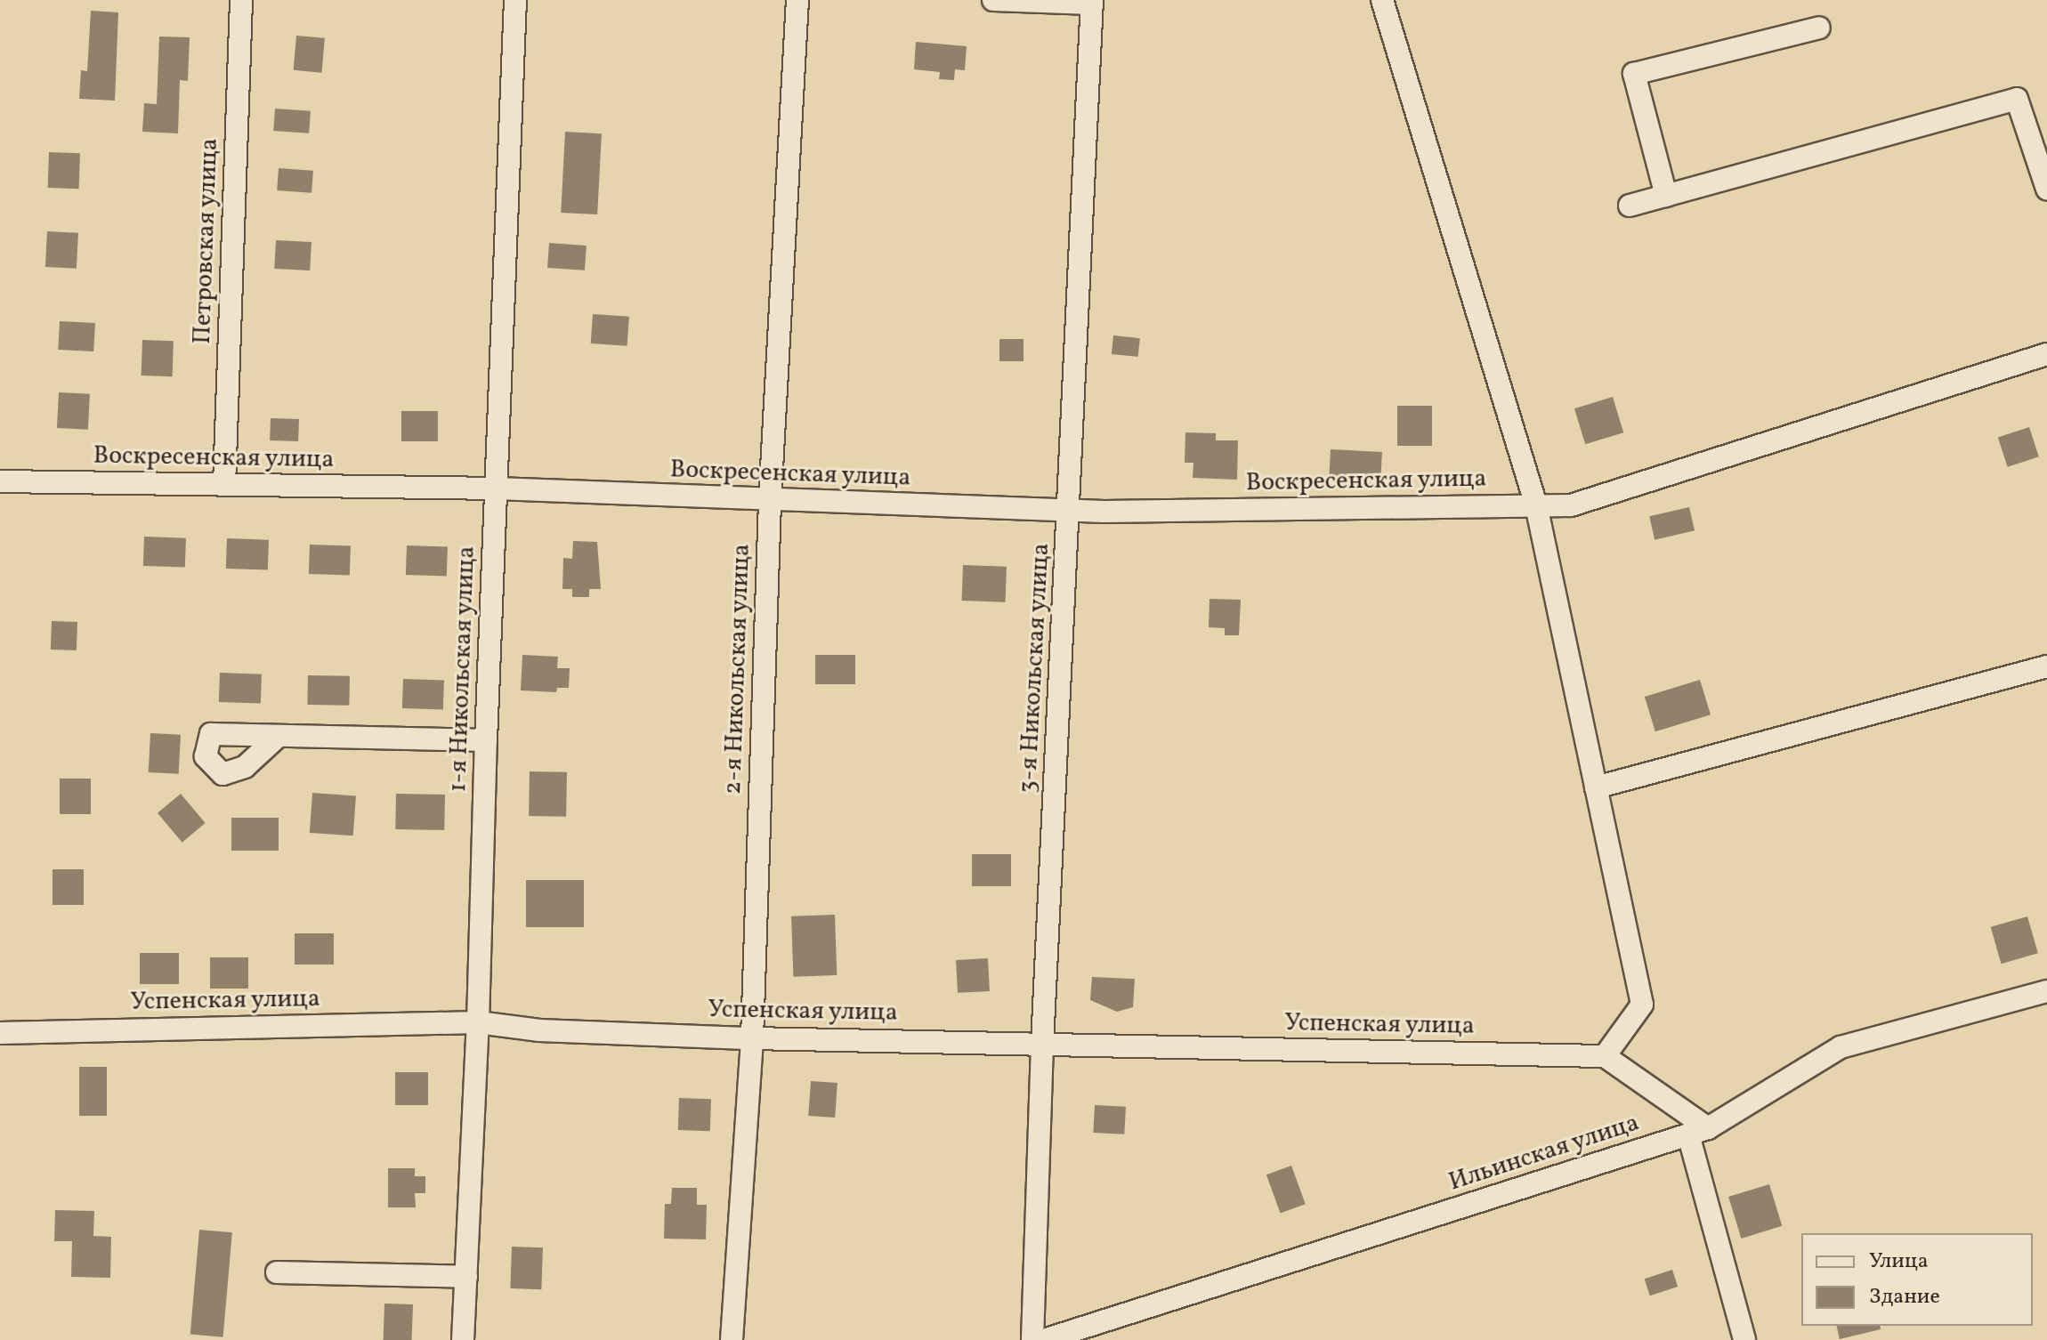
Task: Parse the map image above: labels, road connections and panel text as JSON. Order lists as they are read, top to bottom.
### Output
{
  "streets": {
    "street": [
      "Петровская улица",
      "Воскресенская улица",
      "3-я Никольская улица",
      "1-я Никольская улица",
      "2-я Никольская улица",
      "Успенская улица",
      "Ильинская улица"
    ]
  },
  "crossings": [
    ["Петровская улица", "Воскресенская улица"],
    ["Воскресенская улица", "3-я Никольская улица"],
    ["Воскресенская улица", "1-я Никольская улица"],
    ["Воскресенская улица", "2-я Никольская улица"],
    ["3-я Никольская улица", "Успенская улица"],
    ["1-я Никольская улица", "Успенская улица"],
    ["2-я Никольская улица", "Успенская улица"]
  ],
  "legend": ["Улица", "Здание"]
}
